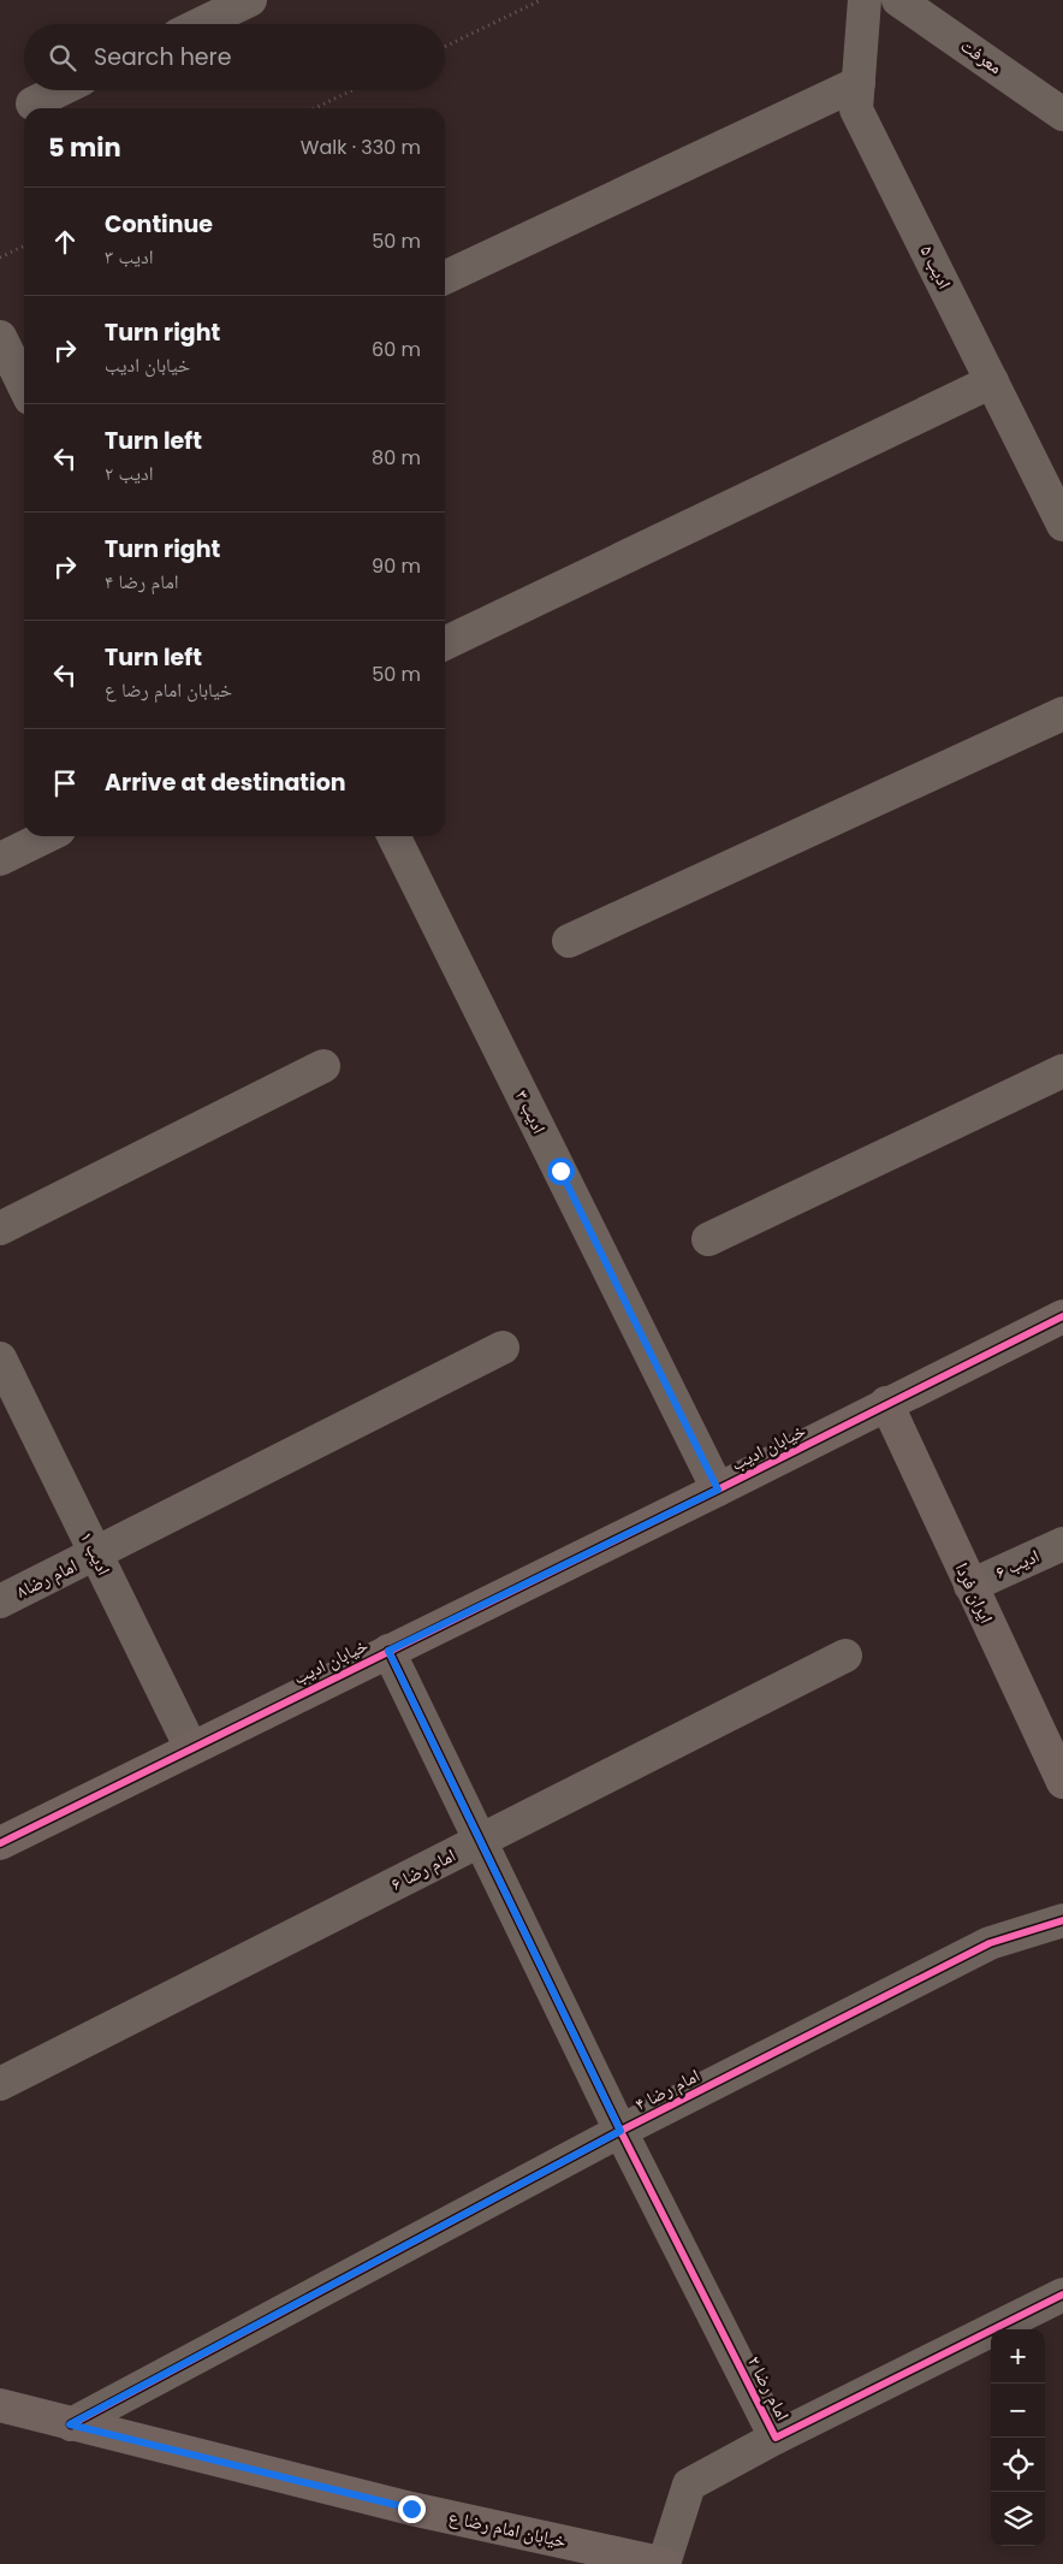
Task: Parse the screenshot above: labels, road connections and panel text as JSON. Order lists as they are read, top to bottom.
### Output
{
  "streets": {
    "street": [
      "معرفت",
      "ادیب ۵",
      "ادیب ۳",
      "خیابان ادیب",
      "ادیب ۱",
      "ادیب ۶",
      "امام رضا۸",
      "ایران فردا",
      "امام رضا ۶",
      "امام رضا ۴",
      "امام رضا ۲",
      "خیابان امام رضا ع"
    ]
  },
  "crossings": [
    ["ادیب ۳", "خیابان ادیب"],
    ["خیابان ادیب", "ادیب ۱"],
    ["خیابان ادیب", "ایران فردا"],
    ["خیابان ادیب", "امام رضا ۲"],
    ["ادیب ۱", "امام رضا۸"],
    ["ادیب ۶", "ایران فردا"],
    ["امام رضا ۶", "امام رضا ۲"],
    ["امام رضا ۴", "امام رضا ۲"],
    ["امام رضا ۴", "خیابان امام رضا ع"],
    ["امام رضا ۲", "خیابان امام رضا ع"]
  ],
  "page": {
    "search": "Search here",
    "heading": ["5 min", "Walk · 330 m"],
    "list": [
      ["Continue", "ادیب ۳", "50 m"],
      ["Turn right", "خیابان ادیب", "60 m"],
      ["Turn left", "ادیب ۲", "80 m"],
      ["Turn right", "امام رضا ۴", "90 m"],
      ["Turn left", "خیابان امام رضا ع", "50 m"],
      "Arrive at destination"
    ],
    "map_buttons": ["+", "−"]
  }
}
